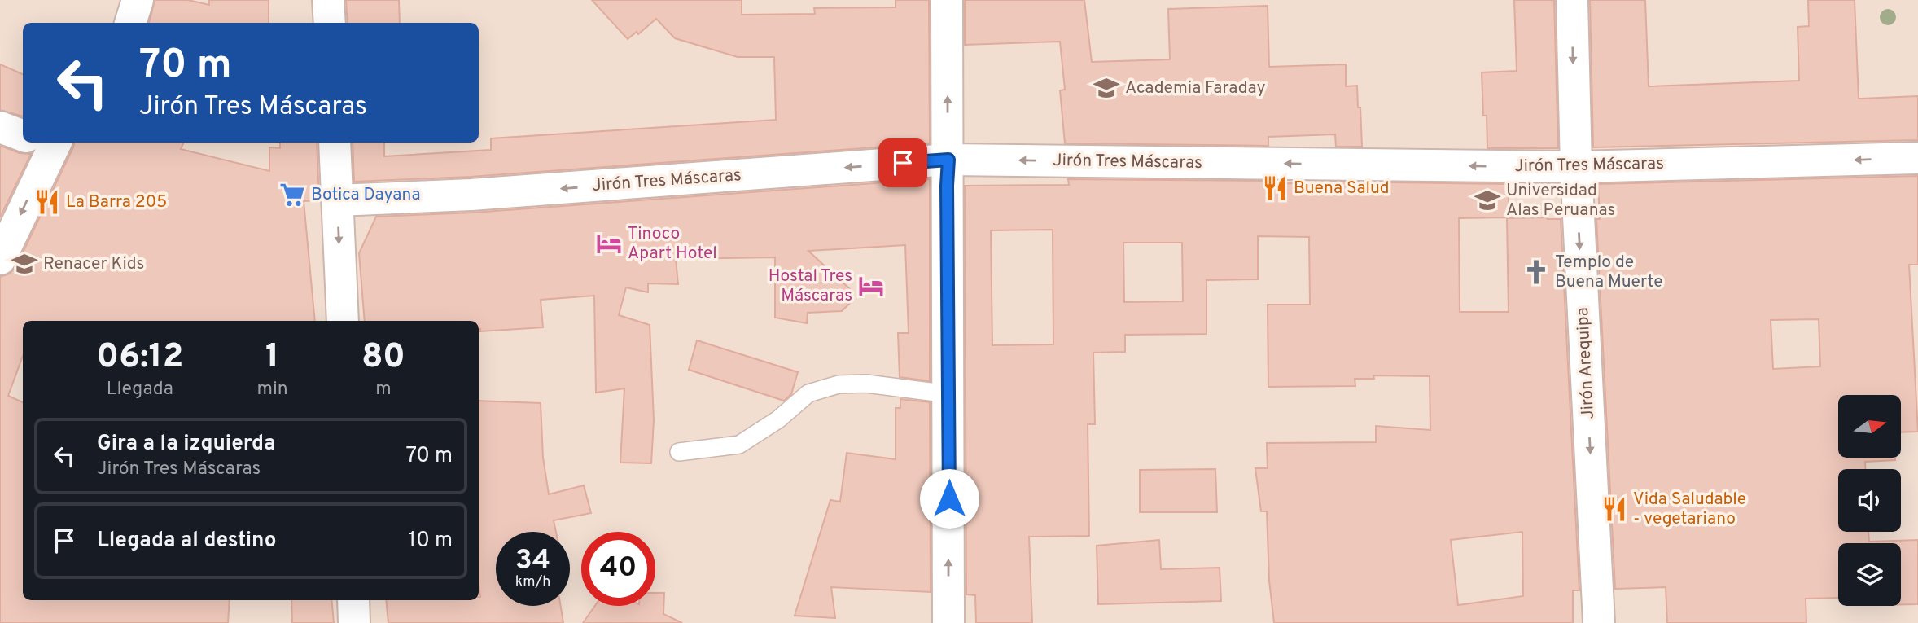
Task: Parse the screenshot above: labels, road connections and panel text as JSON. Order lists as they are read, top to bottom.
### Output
{
  "streets": {
    "street": ["Jirón Tres Máscaras", "Jirón Arequipa"]
  },
  "crossings": [
    ["Jirón Tres Máscaras", "Jirón Arequipa"]
  ],
  "one_way": ["Jirón Tres Máscaras", "Jirón Arequipa"],
  "places": {
    "school or university": ["Academia Faraday", "Universidad Alas Peruanas", "Renacer Kids"],
    "restaurant": ["Buena Salud", "La Barra 205", "Vida Saludable - vegetariano"],
    "supermarket": ["Botica Dayana"],
    "hotel": ["Tinoco Apart Hotel", "Hostal Tres Máscaras"],
    "church": ["Templo de Buena Muerte"]
  },
  "north": "right",
  "page": {
    "turn": ["70 m", "Jirón Tres Máscaras"],
    "eta": [
      "06:12",
      "Llegada",
      "1",
      "min",
      "80",
      "m"
    ],
    "list": [
      {
        "name": "Gira a la izquierda",
        "note": "Jirón Tres Máscaras",
        "value": "70 m"
      },
      {
        "name": "Llegada al destino",
        "value": "10 m"
      }
    ],
    "speed": "34 km/h",
    "limit": "40"
  }
}
